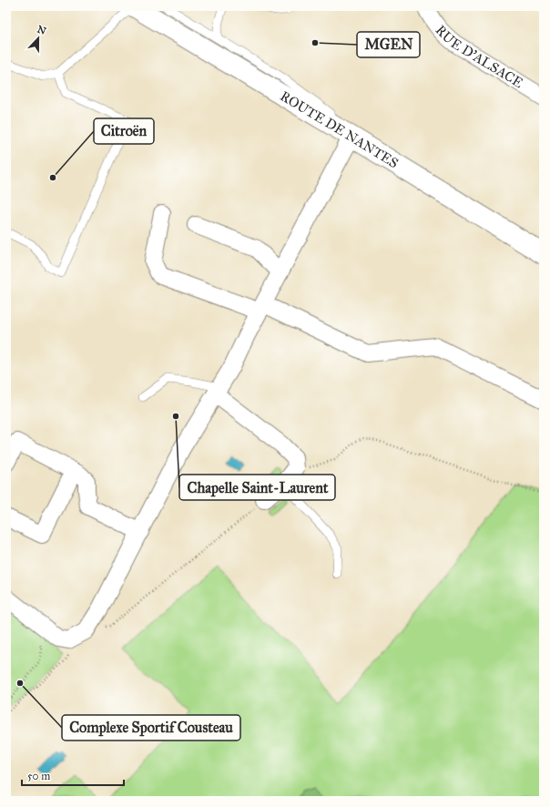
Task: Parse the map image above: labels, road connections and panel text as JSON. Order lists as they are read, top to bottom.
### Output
{
  "streets": {
    "main road": ["ROUTE DE NANTES"],
    "street": ["RUE D'ALSACE"]
  },
  "places": [
    "MGEN",
    "Citroën",
    "Chapelle Saint-Laurent",
    "Complexe Sportif Cousteau"
  ],
  "scale_bar": "50 m",
  "north": "top"
}
